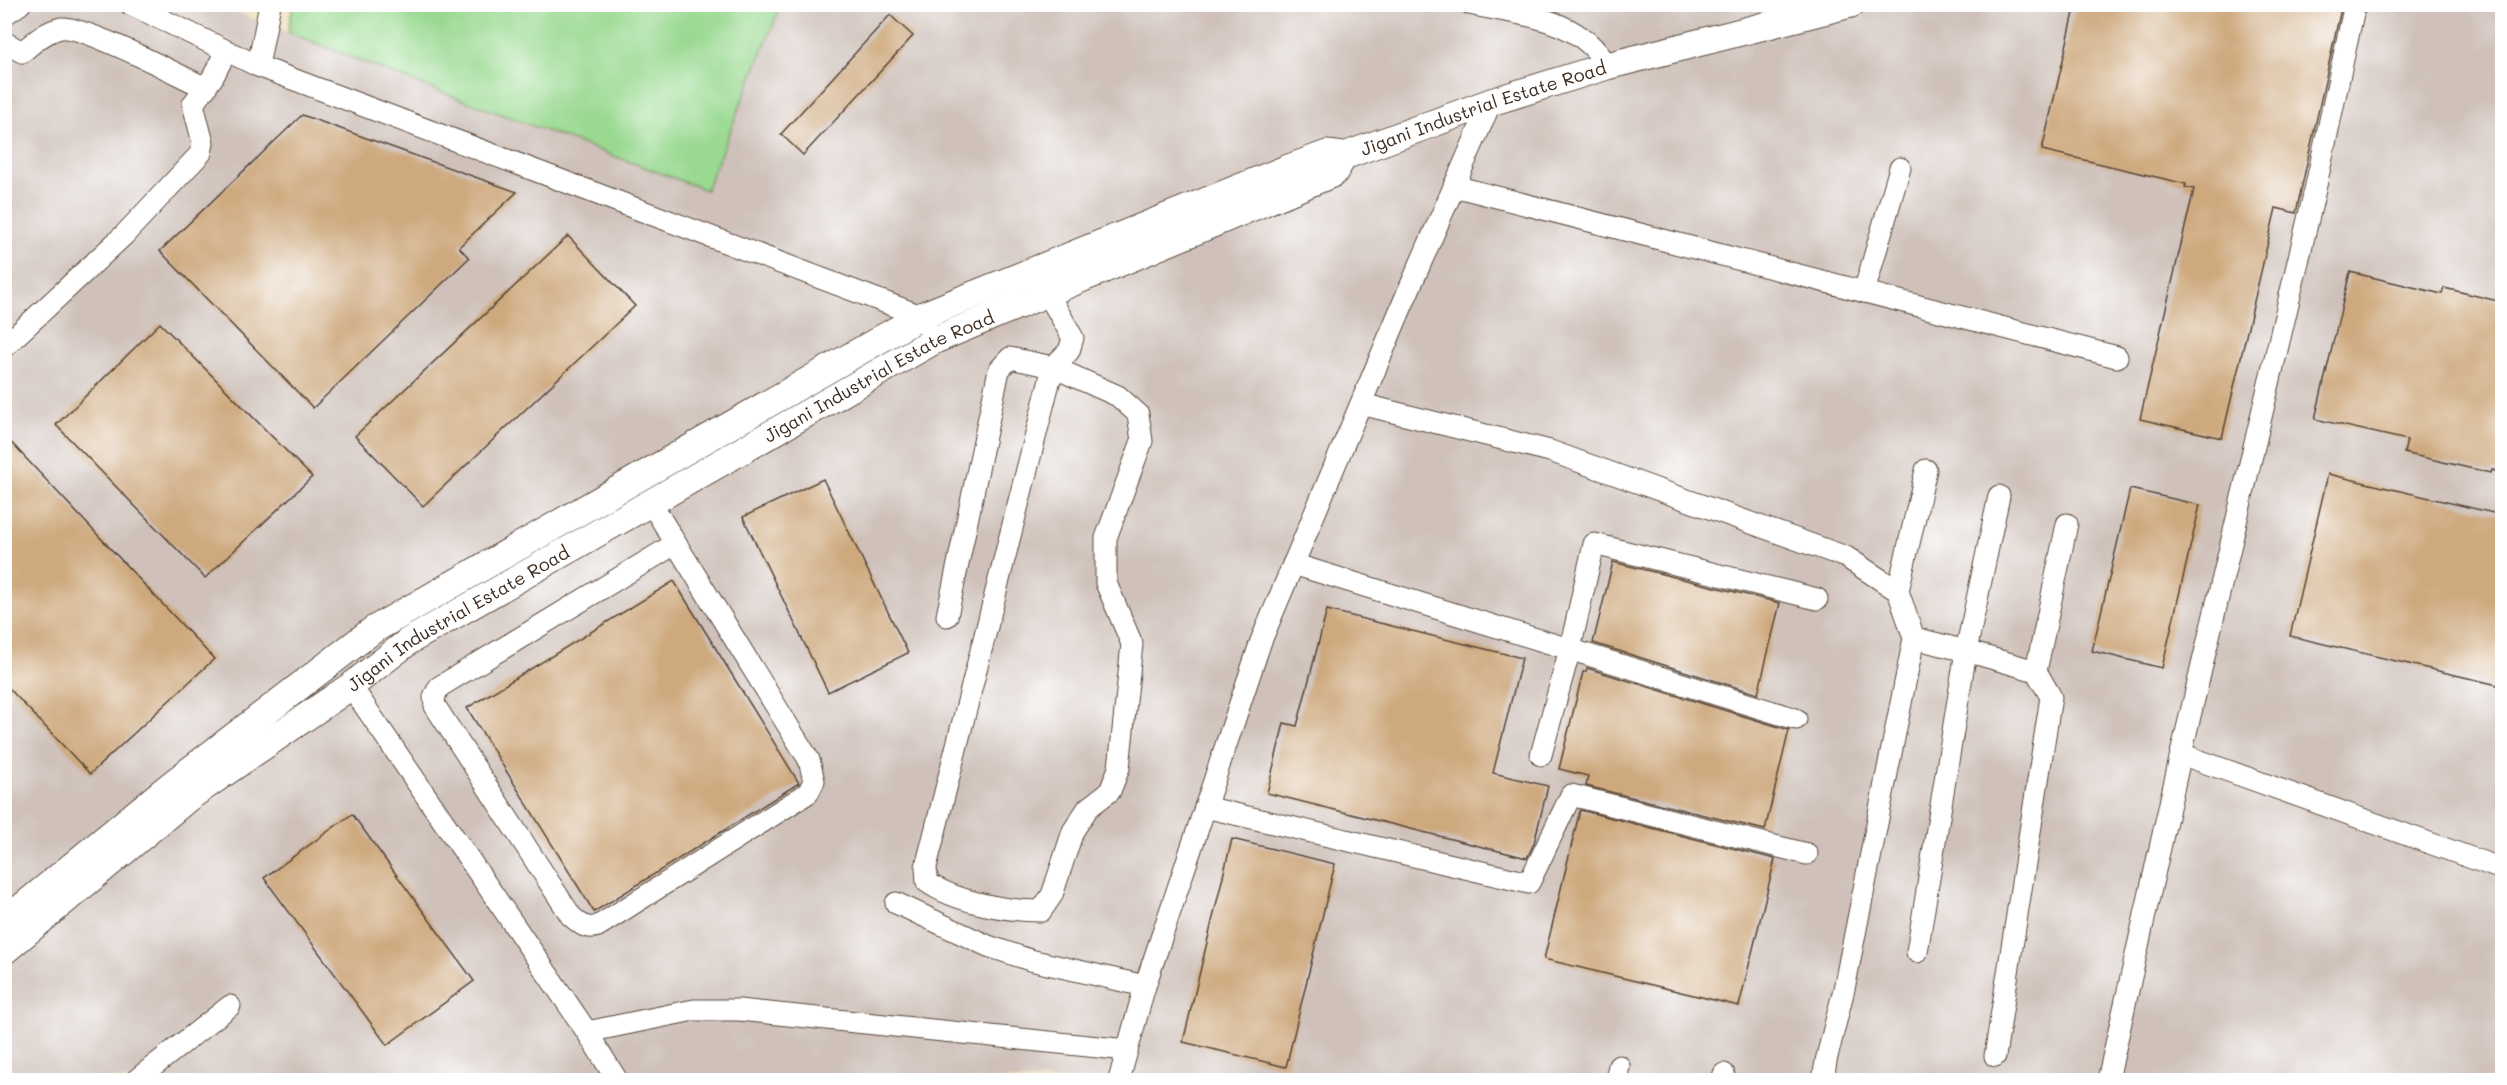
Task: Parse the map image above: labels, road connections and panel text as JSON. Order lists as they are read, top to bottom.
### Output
{
  "streets": {
    "main road": ["Jigani Industrial Estate Road"]
  }
}
